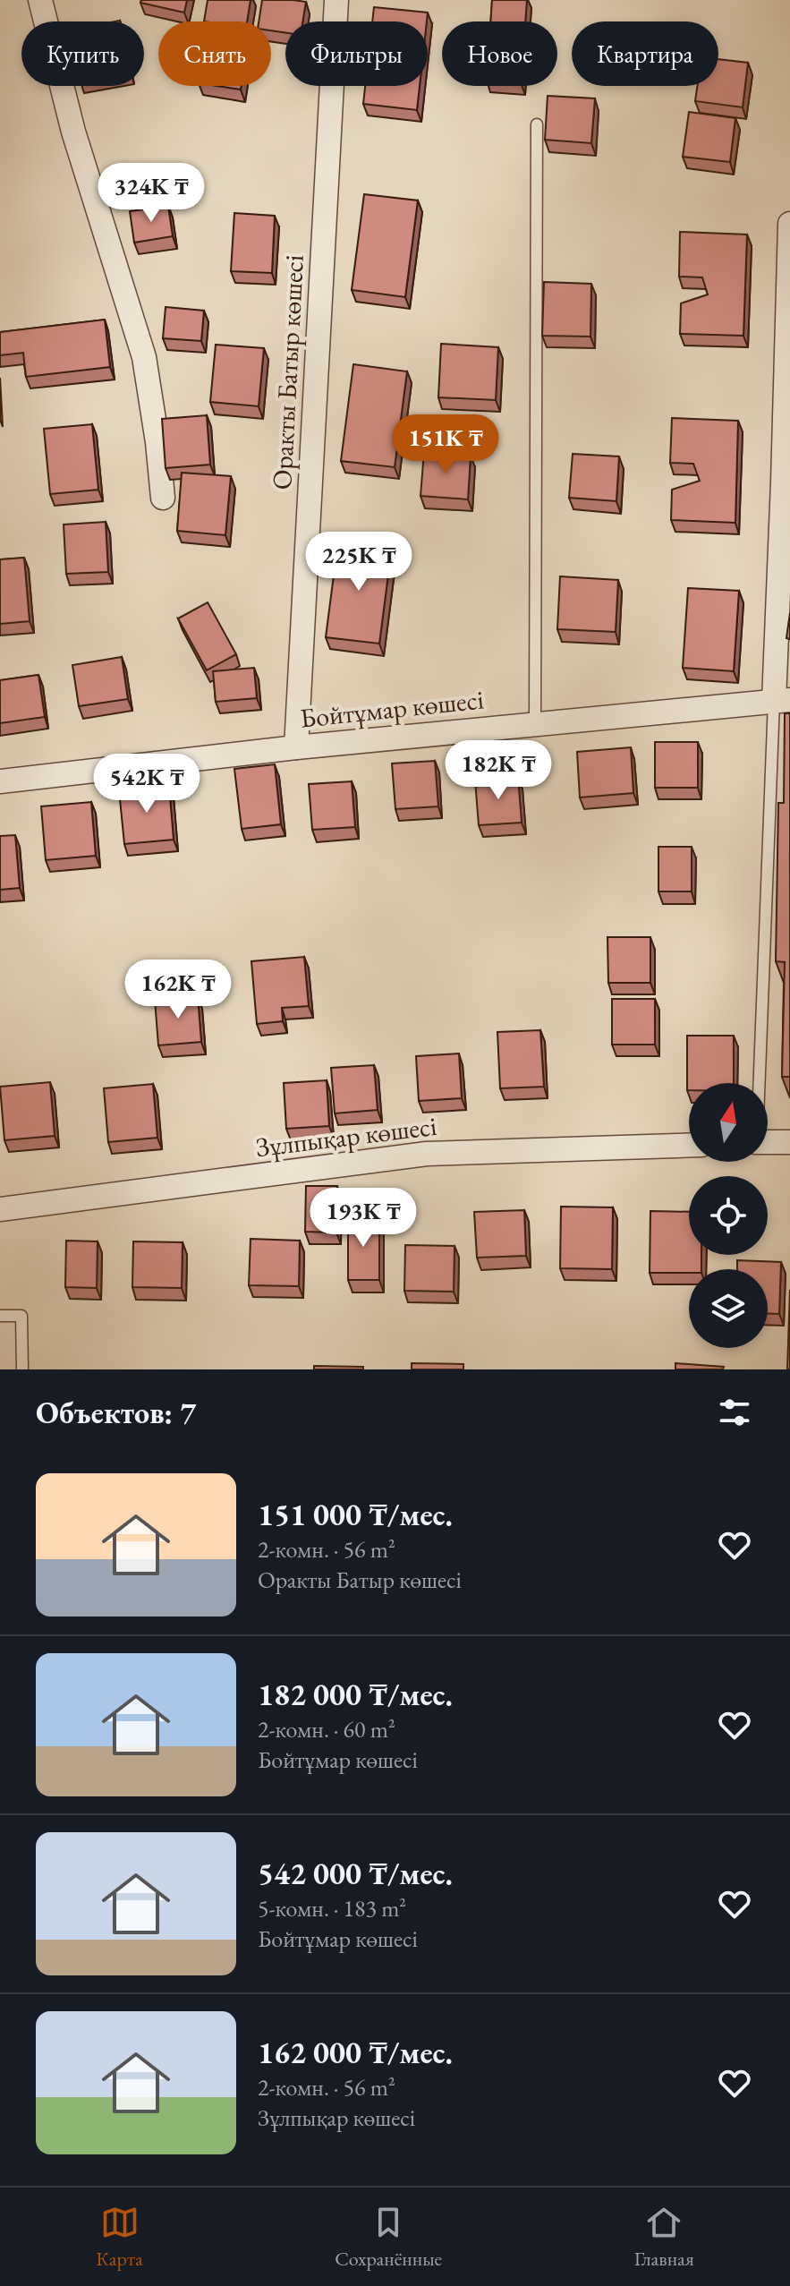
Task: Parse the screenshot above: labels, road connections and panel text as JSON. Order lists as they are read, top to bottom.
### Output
{
  "streets": {
    "street": ["Оракты Батыр көшесі", "Бойтұмар көшесі", "Зұлпықар көшесі"]
  },
  "crossings": [
    ["Оракты Батыр көшесі", "Бойтұмар көшесі"]
  ],
  "north": "top",
  "page": {
    "chip": [
      "Купить",
      "Снять",
      "Фильтры",
      "Новое",
      "Квартира"
    ],
    "price": [
      "324K ₸",
      "151K ₸",
      "225K ₸",
      "182K ₸",
      "542K ₸",
      "162K ₸",
      "193K ₸"
    ],
    "heading": "Объектов: 7",
    "list": [
      {
        "name": "151 000 ₸/мес.",
        "note": "2-комн. · 56 m² · Оракты Батыр көшесі"
      },
      {
        "name": "182 000 ₸/мес.",
        "note": "2-комн. · 60 m² · Бойтұмар көшесі"
      },
      {
        "name": "542 000 ₸/мес.",
        "note": "5-комн. · 183 m² · Бойтұмар көшесі"
      },
      {
        "name": "162 000 ₸/мес.",
        "note": "2-комн. · 56 m² · Зұлпықар көшесі"
      }
    ],
    "tabs": ["Карта", "Сохранённые", "Главная"]
  }
}
